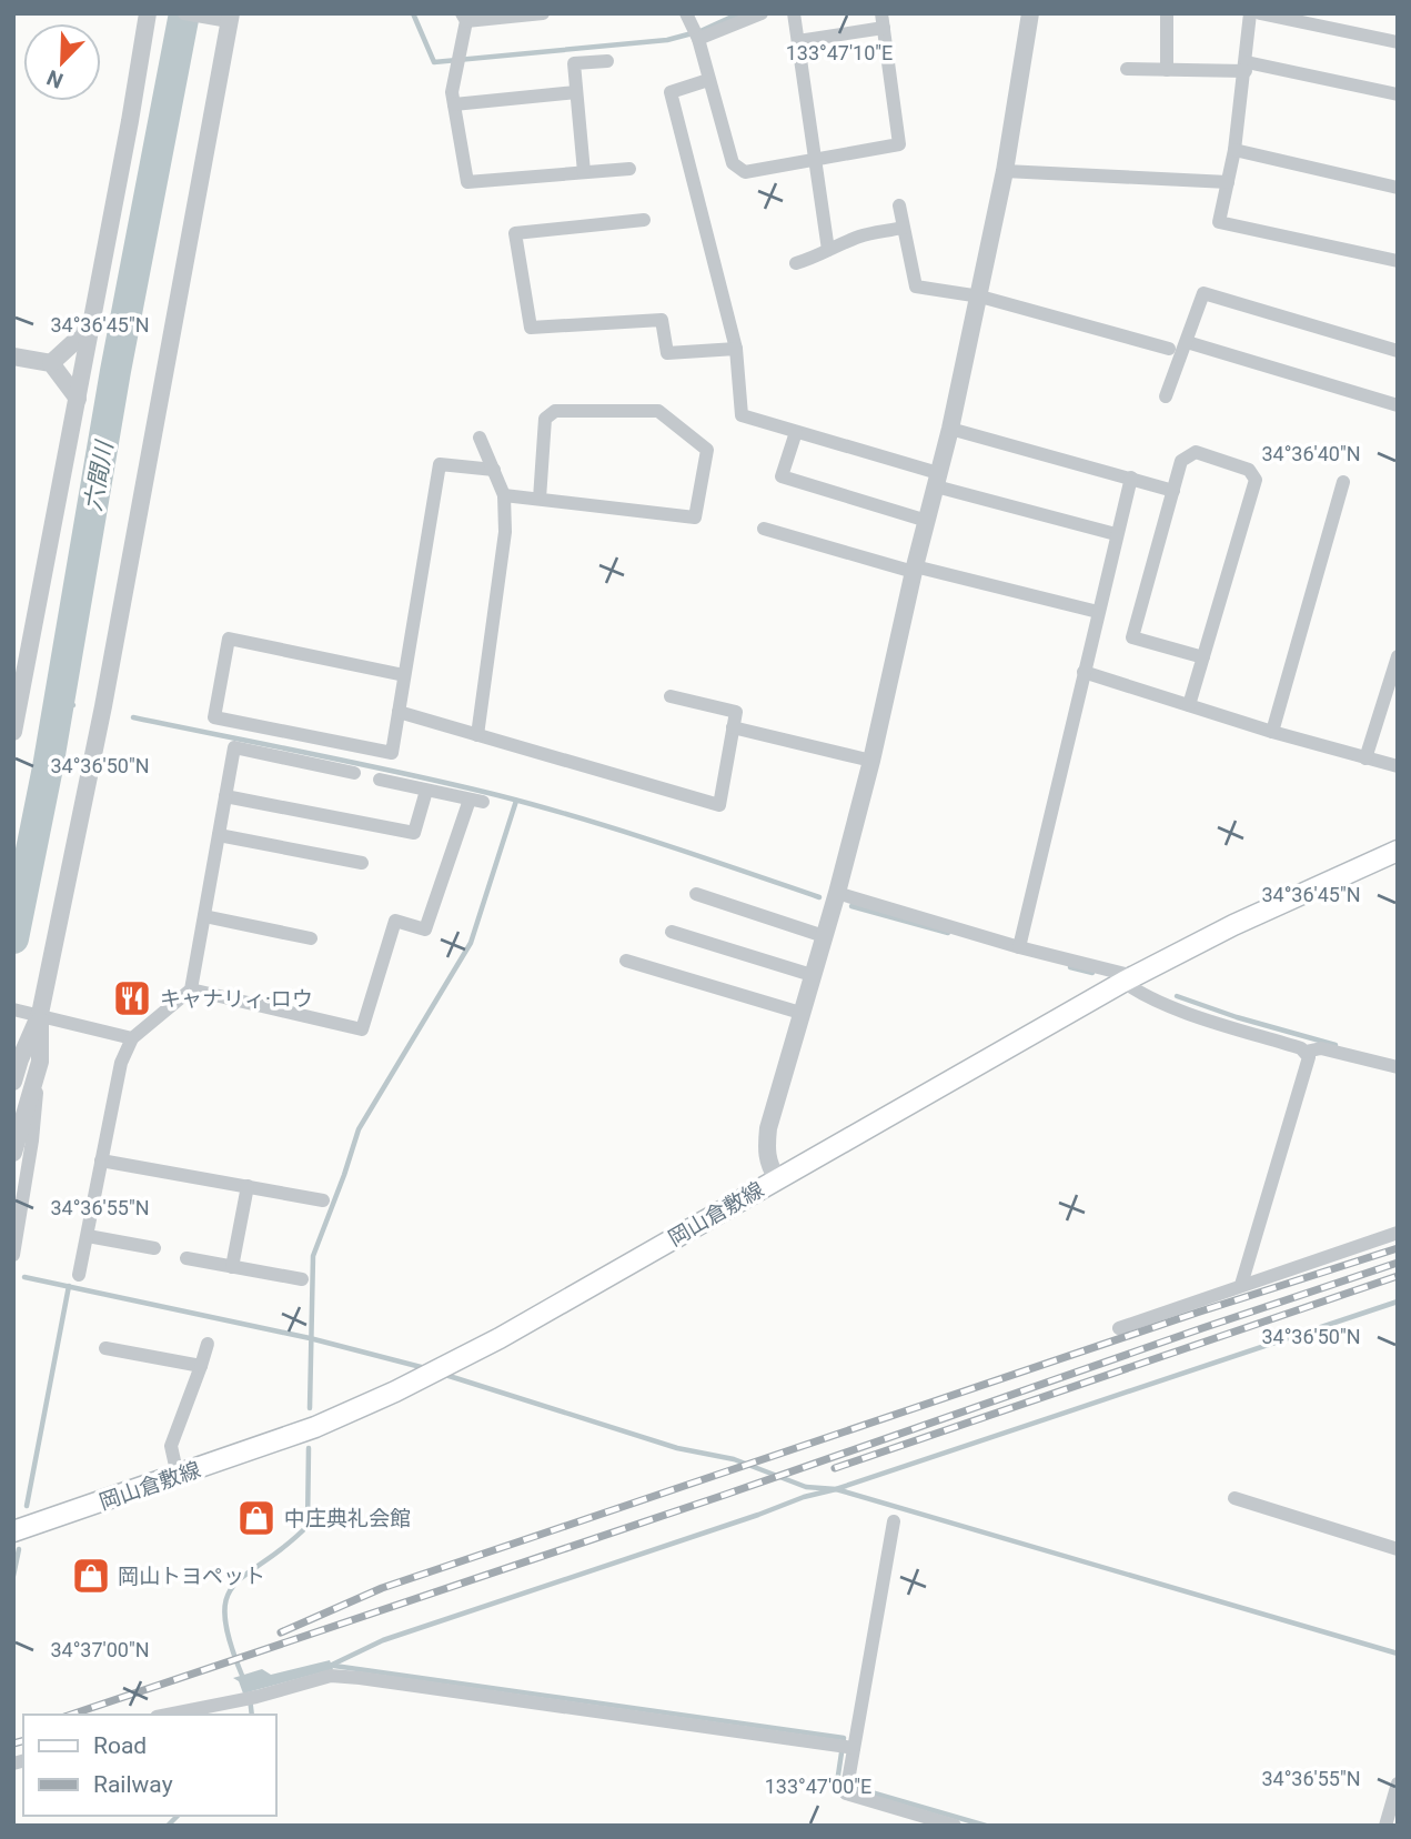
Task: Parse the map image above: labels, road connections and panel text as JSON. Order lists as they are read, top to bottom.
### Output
{
  "streets": {
    "main road": ["岡山倉敷線"]
  },
  "water": ["六間川"],
  "places": {
    "restaurant": ["キャナリィ·ロウ"],
    "shop": ["中庄典礼会館", "岡山トヨペット"]
  },
  "legend": ["Road", "Railway"],
  "north": "bottom left",
  "coordinates": [
    "133°47'10\"E",
    "34°36'45\"N",
    "34°36'40\"N",
    "34°36'50\"N",
    "34°36'55\"N",
    "34°37'00\"N",
    "133°47'00\"E"
  ]
}
